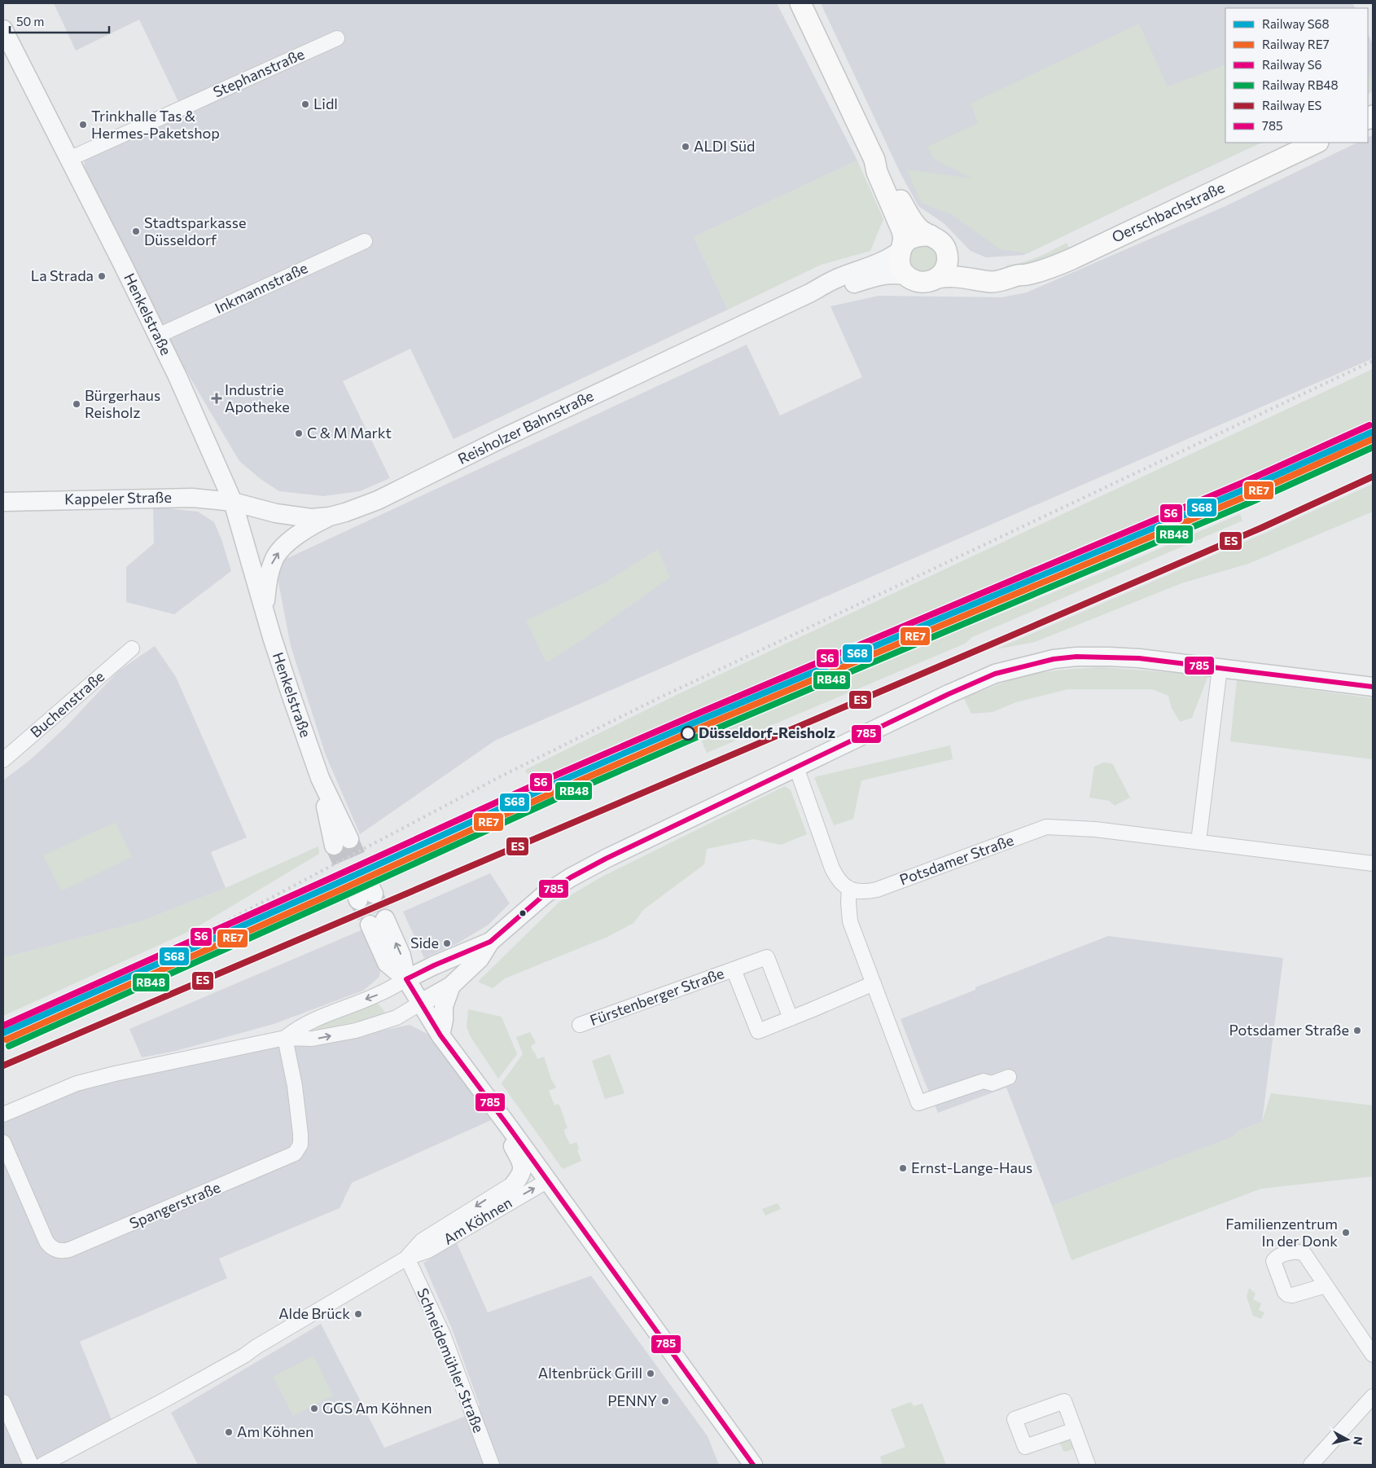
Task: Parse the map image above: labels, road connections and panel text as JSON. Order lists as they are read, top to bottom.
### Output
{
  "streets": {
    "main road": ["Oerschbachstraße", "Reisholzer Bahnstraße"],
    "street": [
      "Stephanstraße",
      "Inkmannstraße",
      "Henkelstraße",
      "Kappeler Straße",
      "Buchenstraße",
      "Potsdamer Straße",
      "Fürstenberger Straße",
      "Spangerstraße",
      "Am Köhnen",
      "Schneidemühler Straße"
    ]
  },
  "crossings": [
    ["Stephanstraße", "Henkelstraße"],
    ["Oerschbachstraße", "Reisholzer Bahnstraße"],
    ["Inkmannstraße", "Henkelstraße"],
    ["Henkelstraße", "Reisholzer Bahnstraße"],
    ["Henkelstraße", "Kappeler Straße"],
    ["Reisholzer Bahnstraße", "Kappeler Straße"],
    ["Am Köhnen", "Schneidemühler Straße"]
  ],
  "places": {
    "other": [
      "Lidl",
      "Trinkhalle Tas & Hermes-Paketshop",
      "ALDI Süd",
      "Stadtsparkasse Düsseldorf",
      "La Strada",
      "Bürgerhaus Reisholz",
      "C & M Markt",
      "Düsseldorf-Reisholz",
      "Side",
      "Potsdamer Straße",
      "Ernst-Lange-Haus",
      "Familienzentrum In der Donk",
      "Alde Brück",
      "Altenbrück Grill",
      "PENNY",
      "GGS Am Köhnen",
      "Am Köhnen"
    ],
    "health": ["Industrie Apotheke"]
  },
  "lines": [
    "rail line S6",
    "rail line S68",
    "rail line RE7",
    "rail line RB48",
    "rail line ES",
    "transit line 785"
  ],
  "legend": [
    "Railway S68",
    "Railway RE7",
    "Railway S6",
    "Railway RB48",
    "Railway ES",
    "785"
  ],
  "scale_bar": "50 m",
  "north": "right"
}
